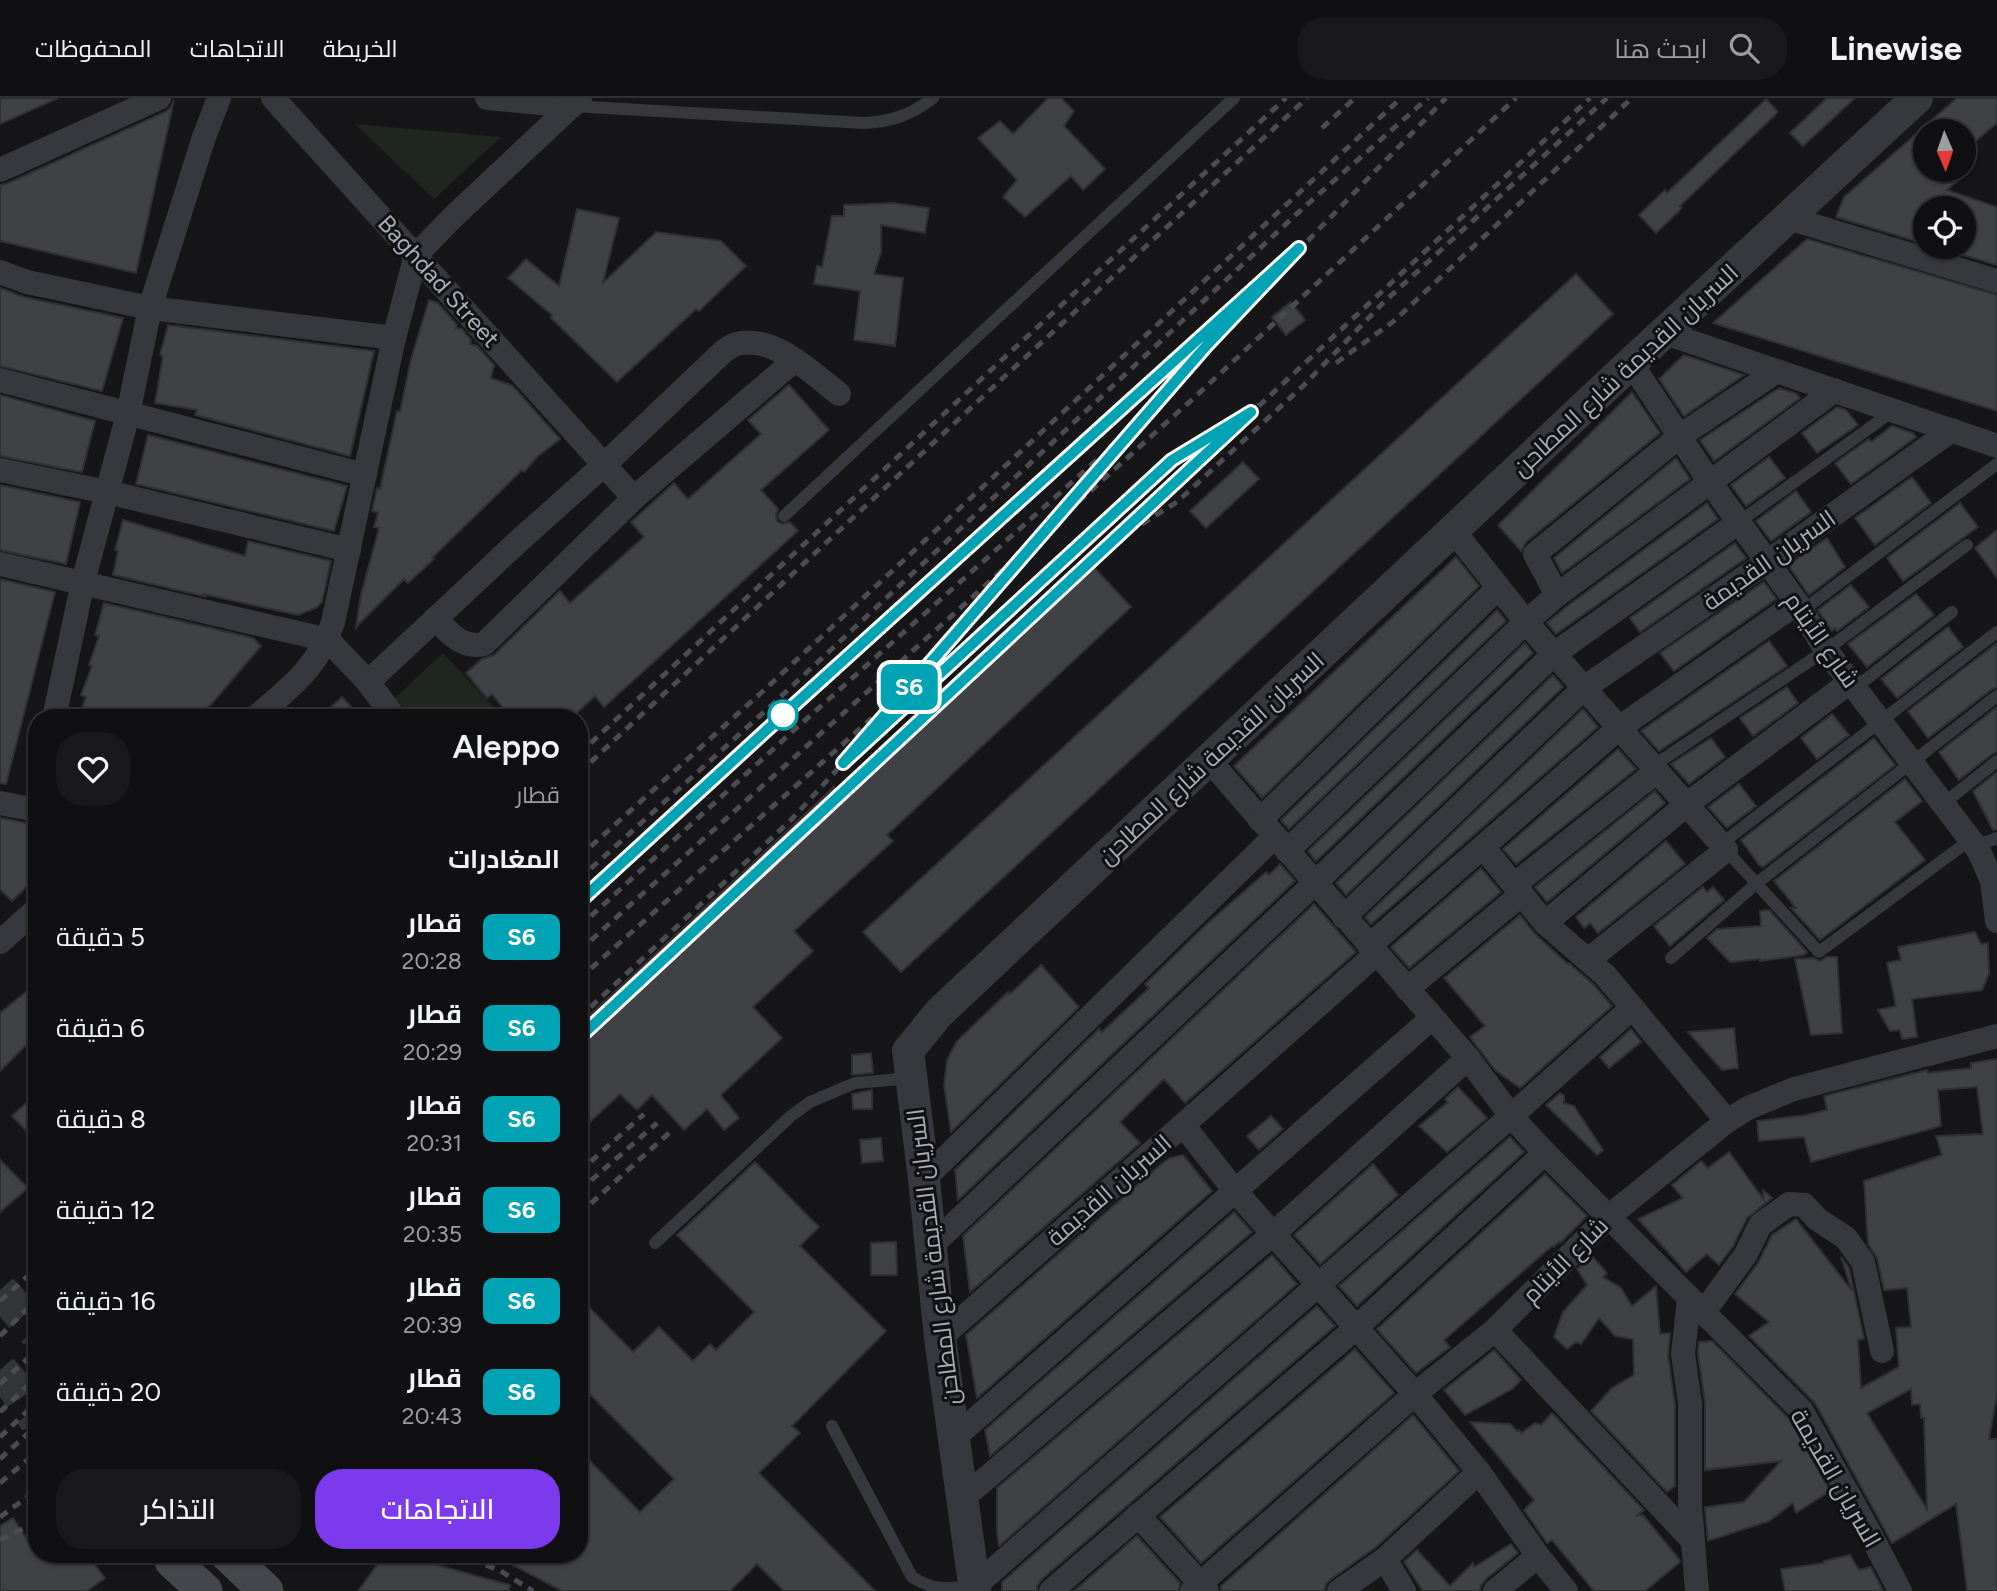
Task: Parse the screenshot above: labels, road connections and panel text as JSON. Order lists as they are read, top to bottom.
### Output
{
  "streets": {
    "street": [
      "Baghdad Street",
      "السريان القديمة شارع المطاحن",
      "السريان القديمة",
      "شارع الأيتام"
    ]
  },
  "crossings": [
    ["السريان القديمة شارع المطاحن", "السريان القديمة"],
    ["السريان القديمة شارع المطاحن", "شارع الأيتام"],
    ["السريان القديمة", "شارع الأيتام"]
  ],
  "north": "bottom",
  "page": {
    "header": "Linewise",
    "search": "ابحث هنا",
    "nav": ["الخريطة", "الاتجاهات", "المحفوظات"],
    "on_map": "S6",
    "heading": [
      ["Aleppo", "قطار"],
      "المغادرات"
    ],
    "list": [
      {
        "mark": "S6",
        "name": "قطار",
        "note": "20:28",
        "value": "5 دقيقة"
      },
      {
        "mark": "S6",
        "name": "قطار",
        "note": "20:29",
        "value": "6 دقيقة"
      },
      {
        "mark": "S6",
        "name": "قطار",
        "note": "20:31",
        "value": "8 دقيقة"
      },
      {
        "mark": "S6",
        "name": "قطار",
        "note": "20:35",
        "value": "12 دقيقة"
      },
      {
        "mark": "S6",
        "name": "قطار",
        "note": "20:39",
        "value": "16 دقيقة"
      },
      {
        "mark": "S6",
        "name": "قطار",
        "note": "20:43",
        "value": "20 دقيقة"
      }
    ],
    "buttons": ["الاتجاهات", "التذاكر"]
  }
}
